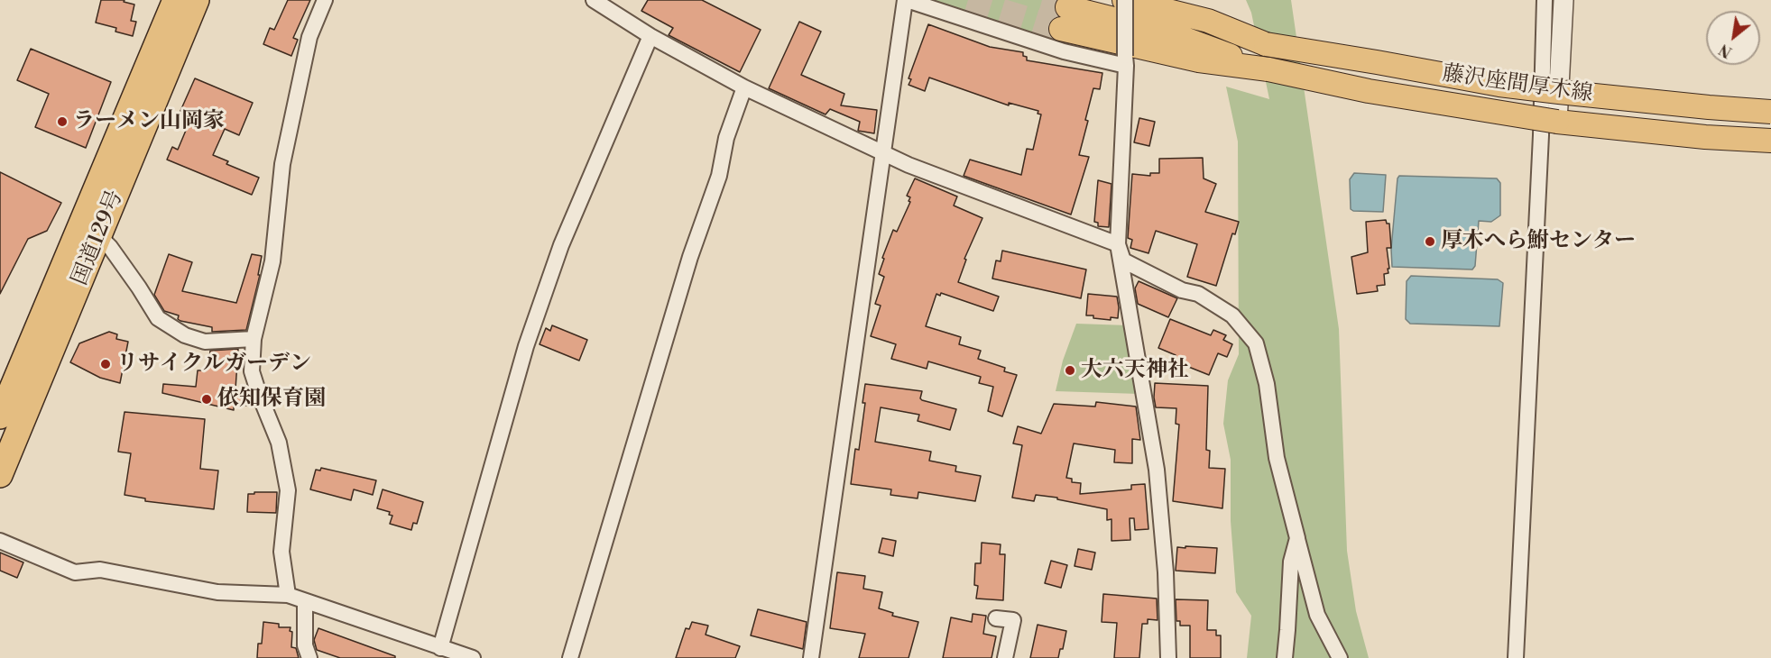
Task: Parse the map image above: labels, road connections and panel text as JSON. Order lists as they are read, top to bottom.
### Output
{
  "streets": {
    "highway": ["国道129号"],
    "main road": ["藤沢座間厚木線"]
  },
  "places": [
    "ラーメン山岡家",
    "厚木へら鮒センター",
    "リサイクルガーデン",
    "大六天神社",
    "依知保育園"
  ],
  "north": "bottom left"
}
